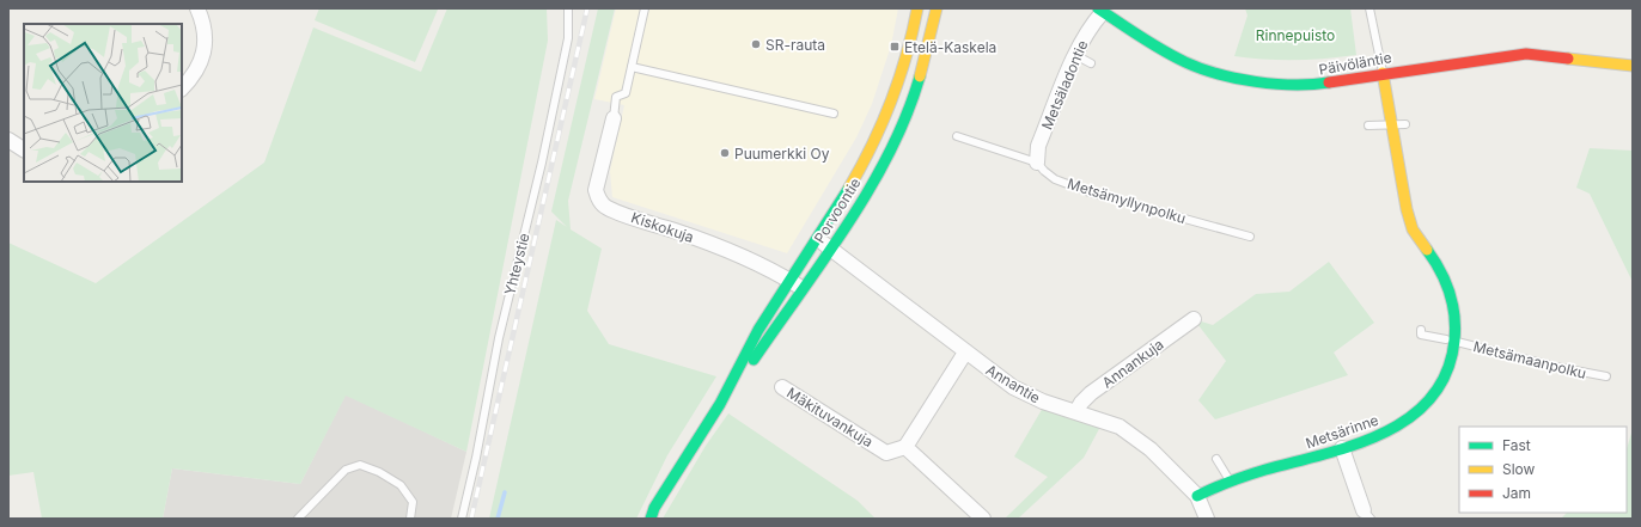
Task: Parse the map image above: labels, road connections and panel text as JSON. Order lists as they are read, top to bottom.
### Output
{
  "streets": {
    "street": [
      "Päivöläntie",
      "Metsäladontie",
      "Porvoontie",
      "Kiskokuja",
      "Annankuja",
      "Annantie",
      "Mäkituvankuja",
      "Metsärinne"
    ],
    "lane": ["Metsämyllynpolku", "Yhteystie", "Metsämaanpolku"]
  },
  "crossings": [
    ["Päivöläntie", "Metsäladontie"],
    ["Päivöläntie", "Metsärinne"],
    ["Metsäladontie", "Metsämyllynpolku"],
    ["Porvoontie", "Kiskokuja"],
    ["Porvoontie", "Annantie"],
    ["Metsämaanpolku", "Metsärinne"],
    ["Annankuja", "Annantie"],
    ["Annantie", "Metsärinne"]
  ],
  "parks": ["Rinnepuisto"],
  "places": {
    "other": ["SR-rauta", "Puumerkki Oy"],
    "transit": ["Etelä-Kaskela"]
  },
  "legend": ["Fast", "Slow", "Jam"]
}
